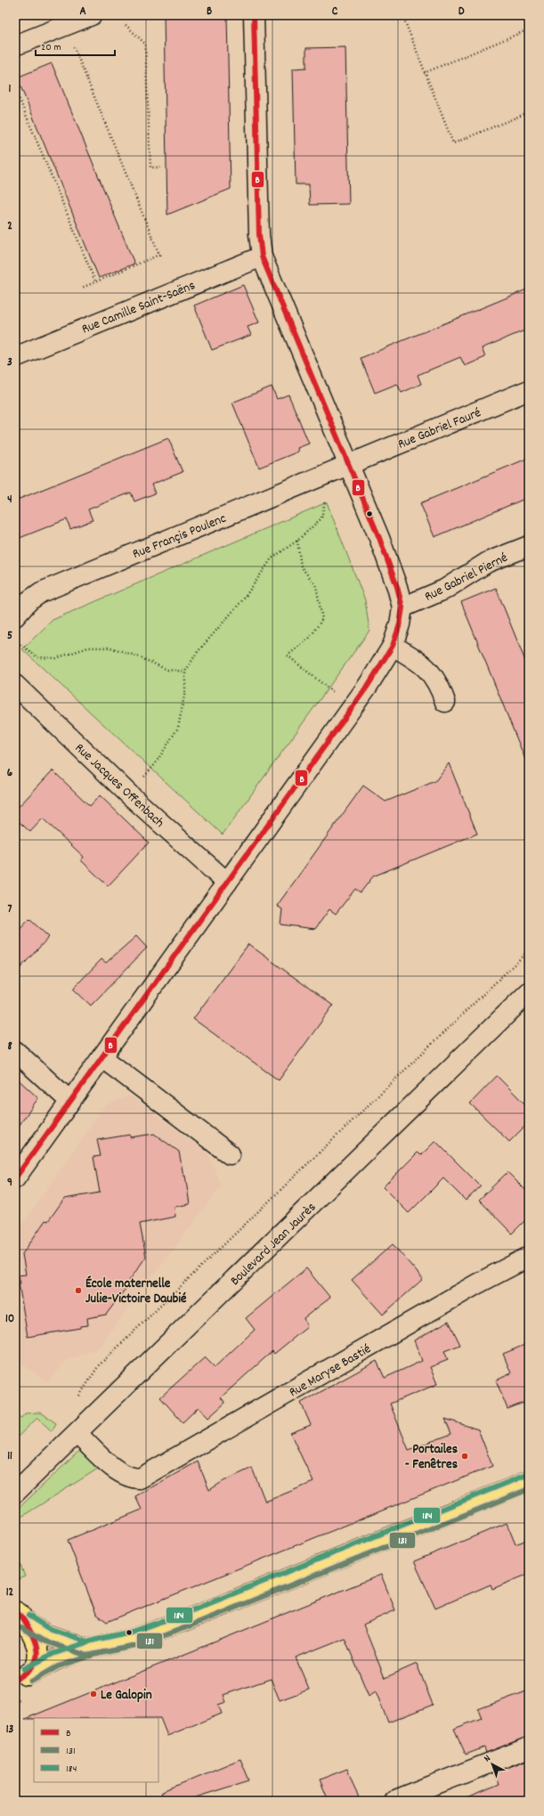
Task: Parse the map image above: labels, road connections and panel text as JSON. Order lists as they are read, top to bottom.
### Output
{
  "streets": {
    "street": [
      "Rue Camille Saint-Saëns",
      "Rue Gabriel Fauré",
      "Rue Françis Poulenc",
      "Rue Gabriel Pierné",
      "Rue Jacques Offenbach",
      "Boulevard Jean Jaurès",
      "Rue Maryse Bastié"
    ]
  },
  "crossings": [
    ["Rue Gabriel Fauré", "Rue Françis Poulenc"],
    ["Boulevard Jean Jaurès", "Rue Maryse Bastié"]
  ],
  "places": ["École maternelle Julie-Victoire Daubié", "Portailes - Fenêtres", "Le Galopin"],
  "lines": ["transit line B", "transit line 184", "transit line 131"],
  "legend": ["B", "131", "184"],
  "scale_bar": "20 m",
  "north": "top left",
  "grid": {
    "columns": [
      "A",
      "B",
      "C",
      "D"
    ],
    "rows": [
      "1",
      "2",
      "3",
      "4",
      "5",
      "6",
      "7",
      "8",
      "9",
      "10",
      "11",
      "12",
      "13"
    ]
  }
}
